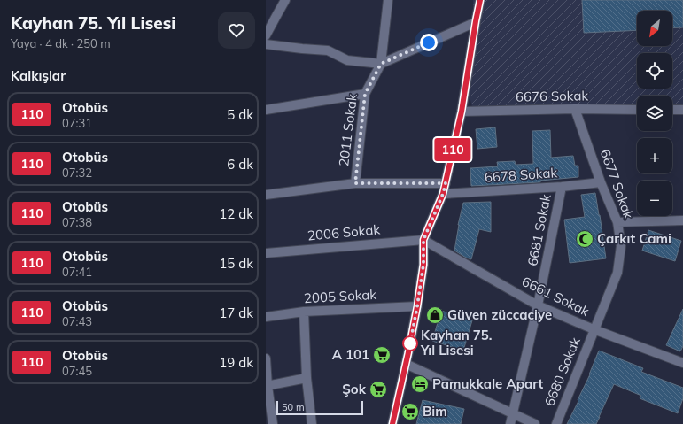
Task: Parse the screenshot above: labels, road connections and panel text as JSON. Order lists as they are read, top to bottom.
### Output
{
  "streets": {
    "street": [
      "6676 Sokak",
      "2011 Sokak",
      "6678 Sokak",
      "6677 Sokak",
      "6681 Sokak",
      "2006 Sokak",
      "2005 Sokak",
      "6661 Sokak",
      "6680 Sokak"
    ]
  },
  "crossings": [
    ["6676 Sokak", "6677 Sokak"],
    ["6678 Sokak", "6677 Sokak"],
    ["6678 Sokak", "6681 Sokak"],
    ["6677 Sokak", "6661 Sokak"],
    ["6677 Sokak", "6680 Sokak"],
    ["6681 Sokak", "6661 Sokak"],
    ["2006 Sokak", "6661 Sokak"],
    ["6661 Sokak", "6680 Sokak"]
  ],
  "places": {
    "mosque": ["Çarkıt Cami"],
    "shop": ["Güven züccaciye"],
    "other": ["Kayhan 75. Yıl Lisesi"],
    "supermarket": ["A 101", "Şok", "Bim"],
    "hotel": ["Pamukkale Apart"]
  },
  "lines": ["bus line 110"],
  "scale_bar": "50 m",
  "north": "bottom left",
  "page": {
    "heading": [
      ["Kayhan 75. Yıl Lisesi", "Yaya · 4 dk · 250 m"],
      "Kalkışlar"
    ],
    "on_map": "110",
    "map_buttons": ["+", "−"],
    "list": [
      {
        "mark": "110",
        "name": "Otobüs",
        "note": "07:31",
        "value": "5 dk"
      },
      {
        "mark": "110",
        "name": "Otobüs",
        "note": "07:32",
        "value": "6 dk"
      },
      {
        "mark": "110",
        "name": "Otobüs",
        "note": "07:38",
        "value": "12 dk"
      },
      {
        "mark": "110",
        "name": "Otobüs",
        "note": "07:41",
        "value": "15 dk"
      },
      {
        "mark": "110",
        "name": "Otobüs",
        "note": "07:43",
        "value": "17 dk"
      },
      {
        "mark": "110",
        "name": "Otobüs",
        "note": "07:45",
        "value": "19 dk"
      }
    ],
    "scale": "50 m"
  }
}
